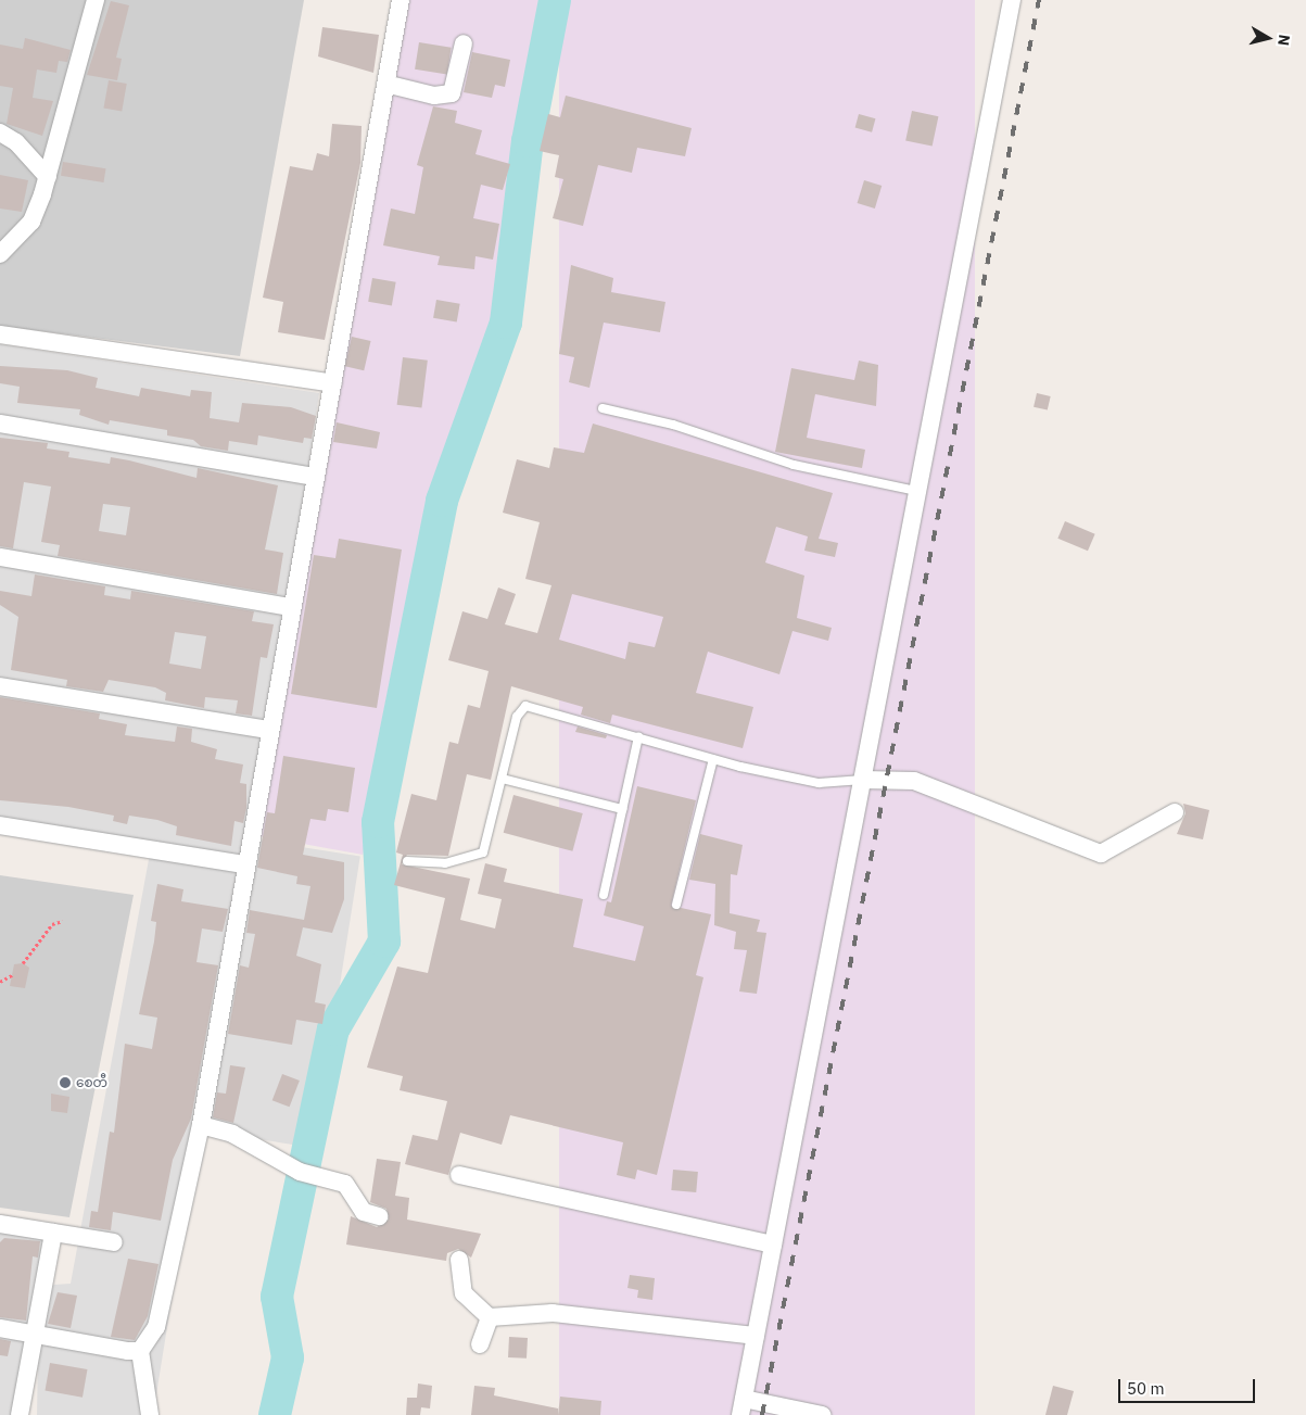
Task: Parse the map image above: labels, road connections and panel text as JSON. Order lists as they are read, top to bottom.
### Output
{
  "places": ["စေတီ"],
  "scale_bar": "50 m",
  "north": "right"
}
